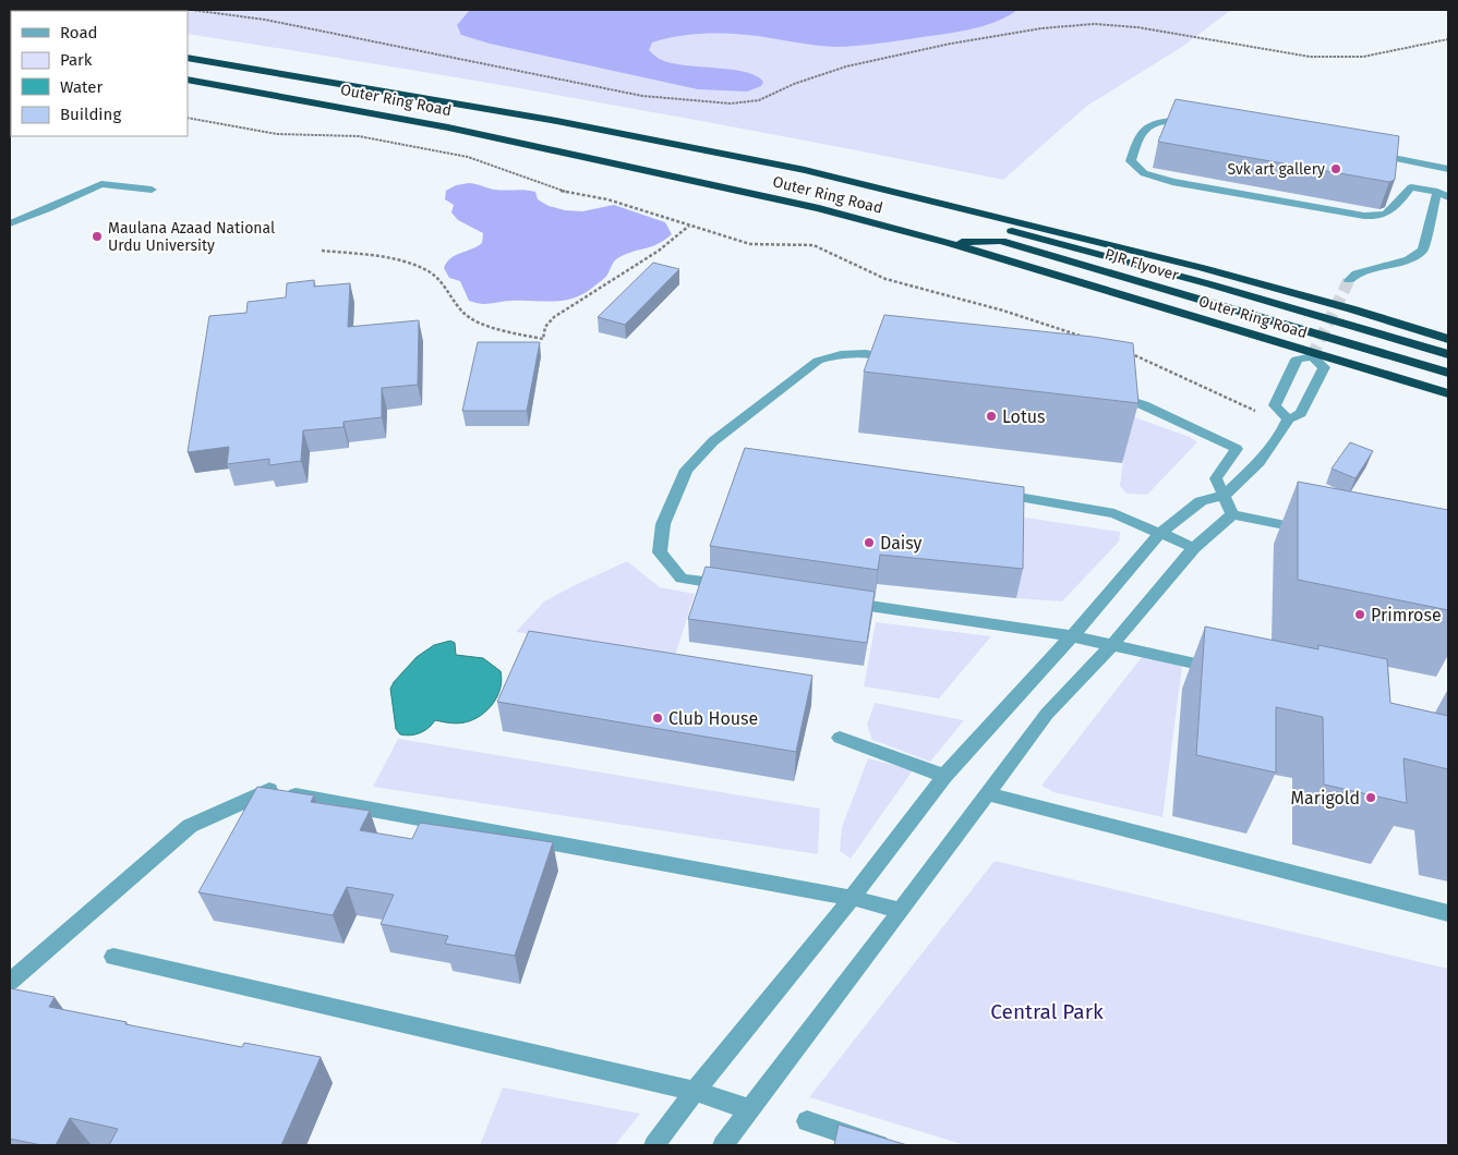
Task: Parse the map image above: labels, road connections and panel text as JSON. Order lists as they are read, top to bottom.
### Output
{
  "streets": {
    "highway": ["Outer Ring Road", "PJR Flyover"]
  },
  "crossings": [
    ["Outer Ring Road", "PJR Flyover"]
  ],
  "parks": ["Central Park"],
  "places": [
    "Svk art gallery",
    "Maulana Azaad National Urdu University",
    "Lotus",
    "Daisy",
    "Primrose",
    "Club House",
    "Marigold"
  ],
  "legend": [
    "Road",
    "Park",
    "Water",
    "Building"
  ]
}
